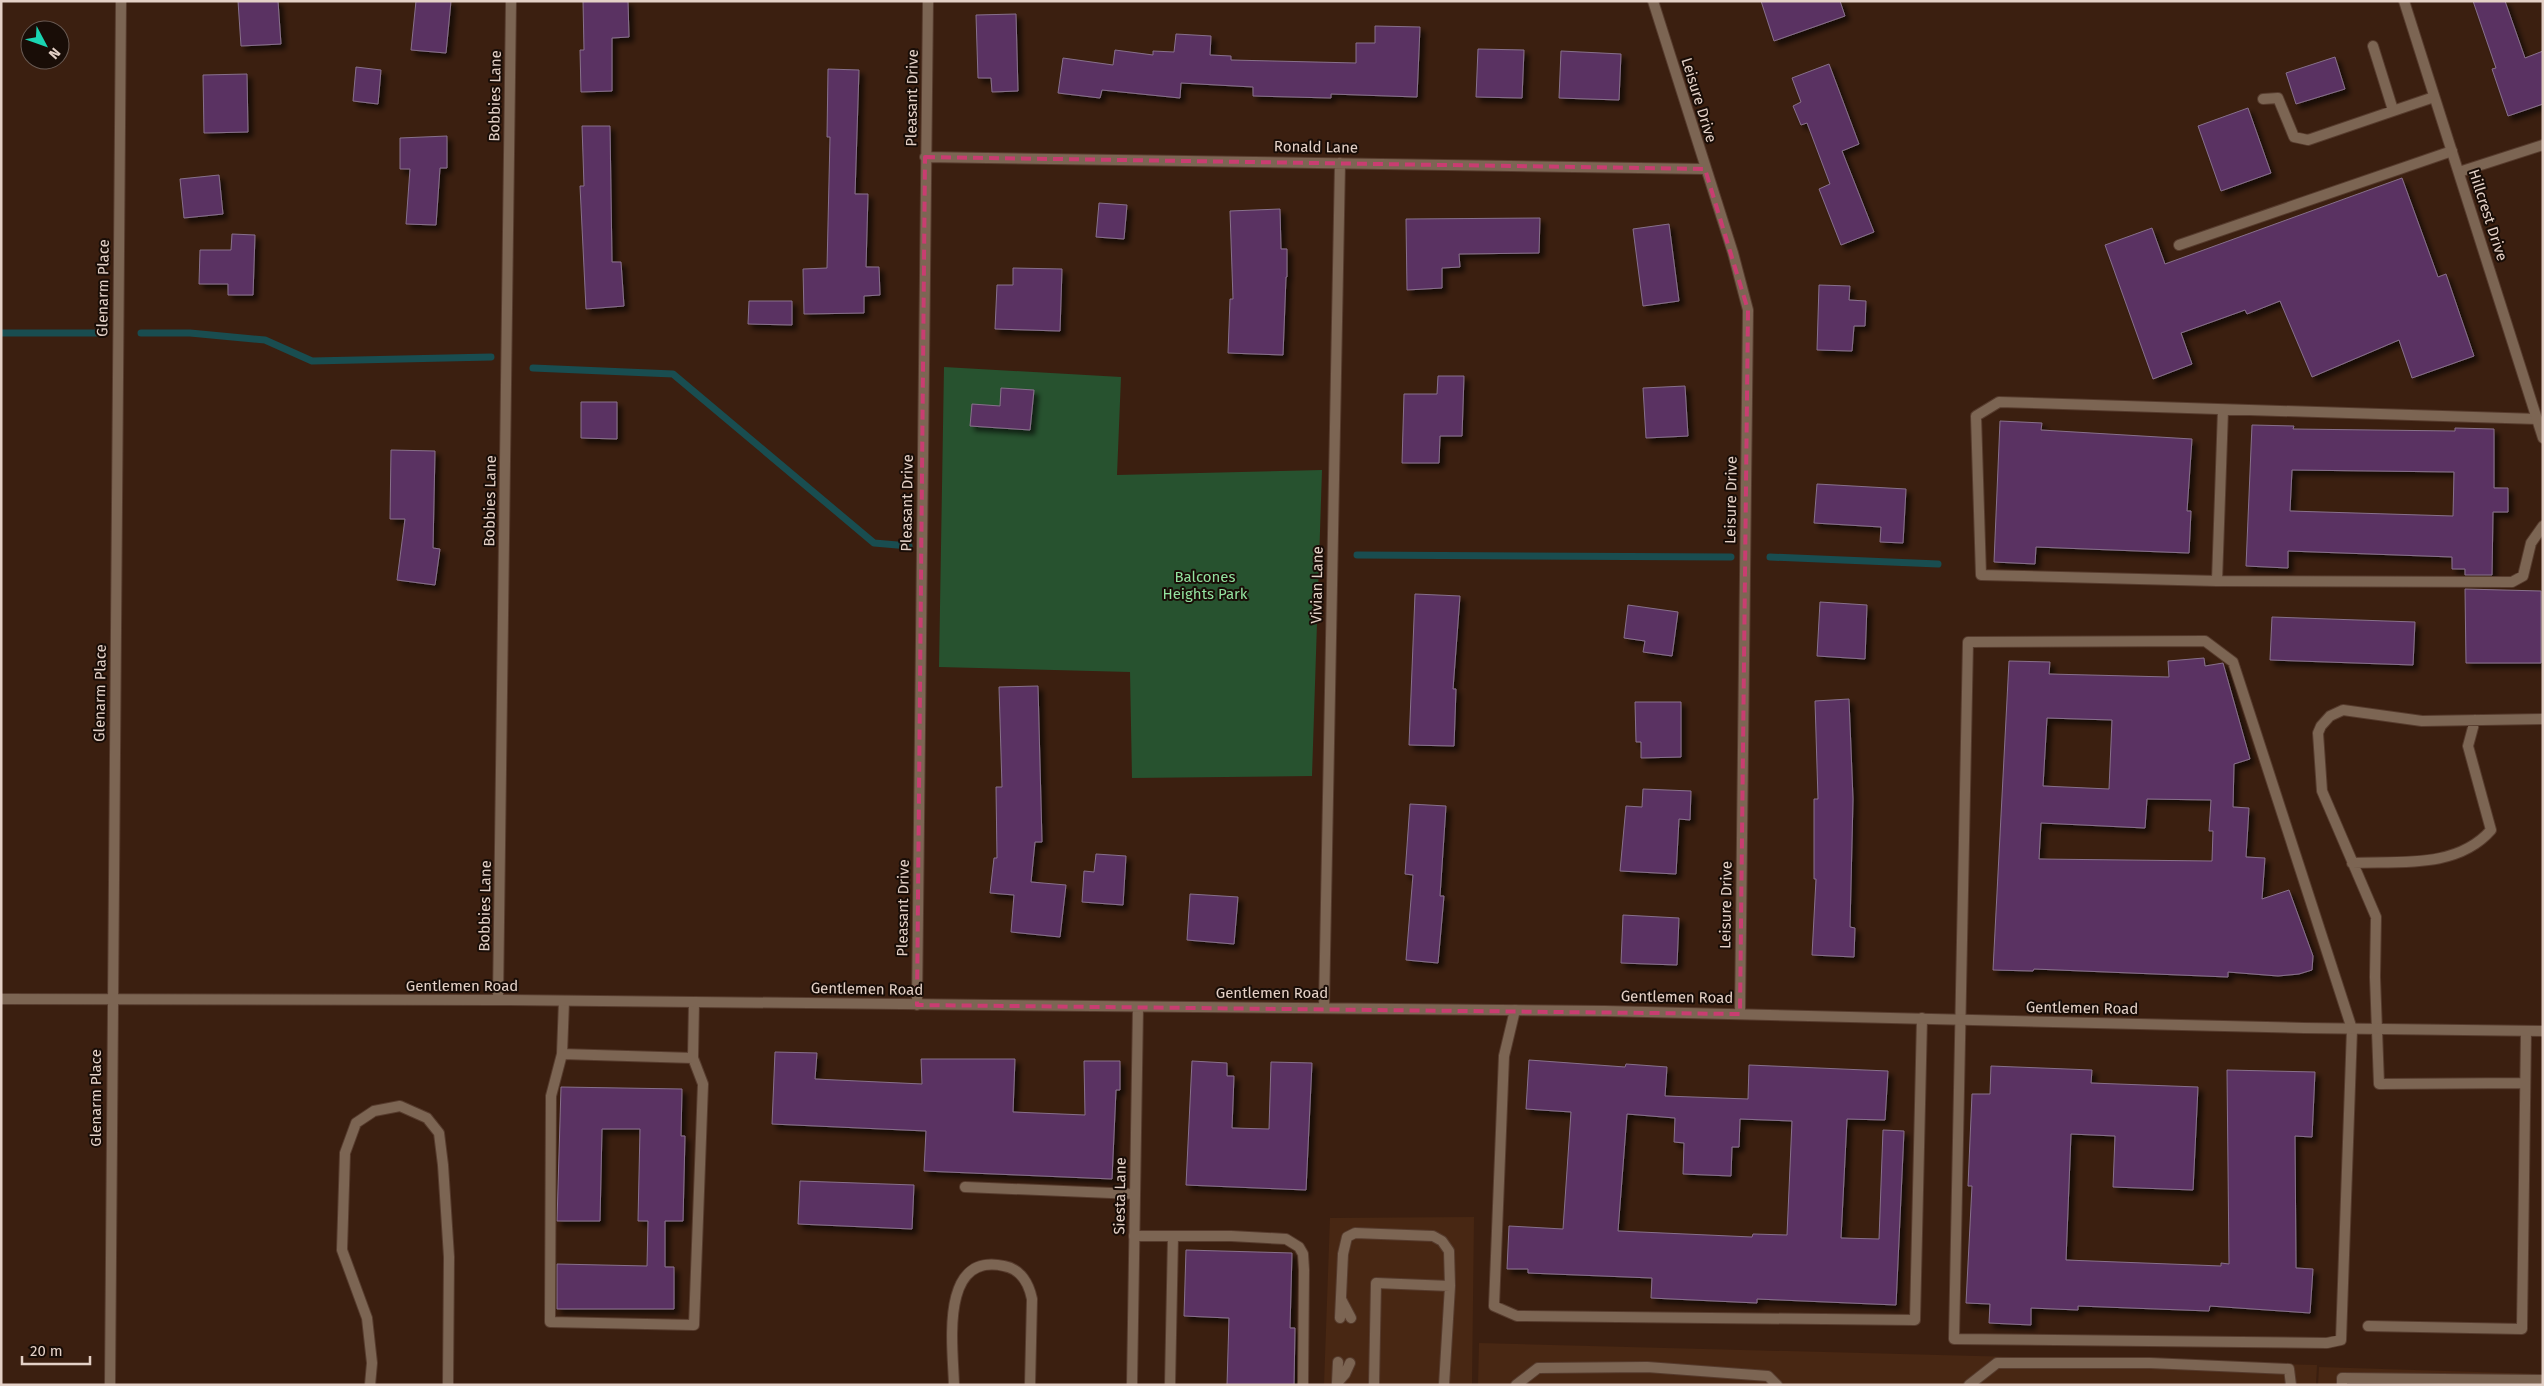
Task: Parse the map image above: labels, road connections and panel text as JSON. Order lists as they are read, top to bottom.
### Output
{
  "streets": {
    "street": [
      "Bobbies Lane",
      "Pleasant Drive",
      "Leisure Drive",
      "Ronald Lane",
      "Hillcrest Drive",
      "Glenarm Place",
      "Vivian Lane",
      "Gentlemen Road",
      "Siesta Lane"
    ]
  },
  "crossings": [
    ["Bobbies Lane", "Gentlemen Road"],
    ["Pleasant Drive", "Ronald Lane"],
    ["Pleasant Drive", "Gentlemen Road"],
    ["Leisure Drive", "Ronald Lane"],
    ["Leisure Drive", "Gentlemen Road"],
    ["Ronald Lane", "Vivian Lane"],
    ["Glenarm Place", "Gentlemen Road"],
    ["Vivian Lane", "Gentlemen Road"],
    ["Gentlemen Road", "Siesta Lane"]
  ],
  "parks": ["Balcones Heights Park"],
  "scale_bar": "20 m",
  "north": "bottom right"
}
